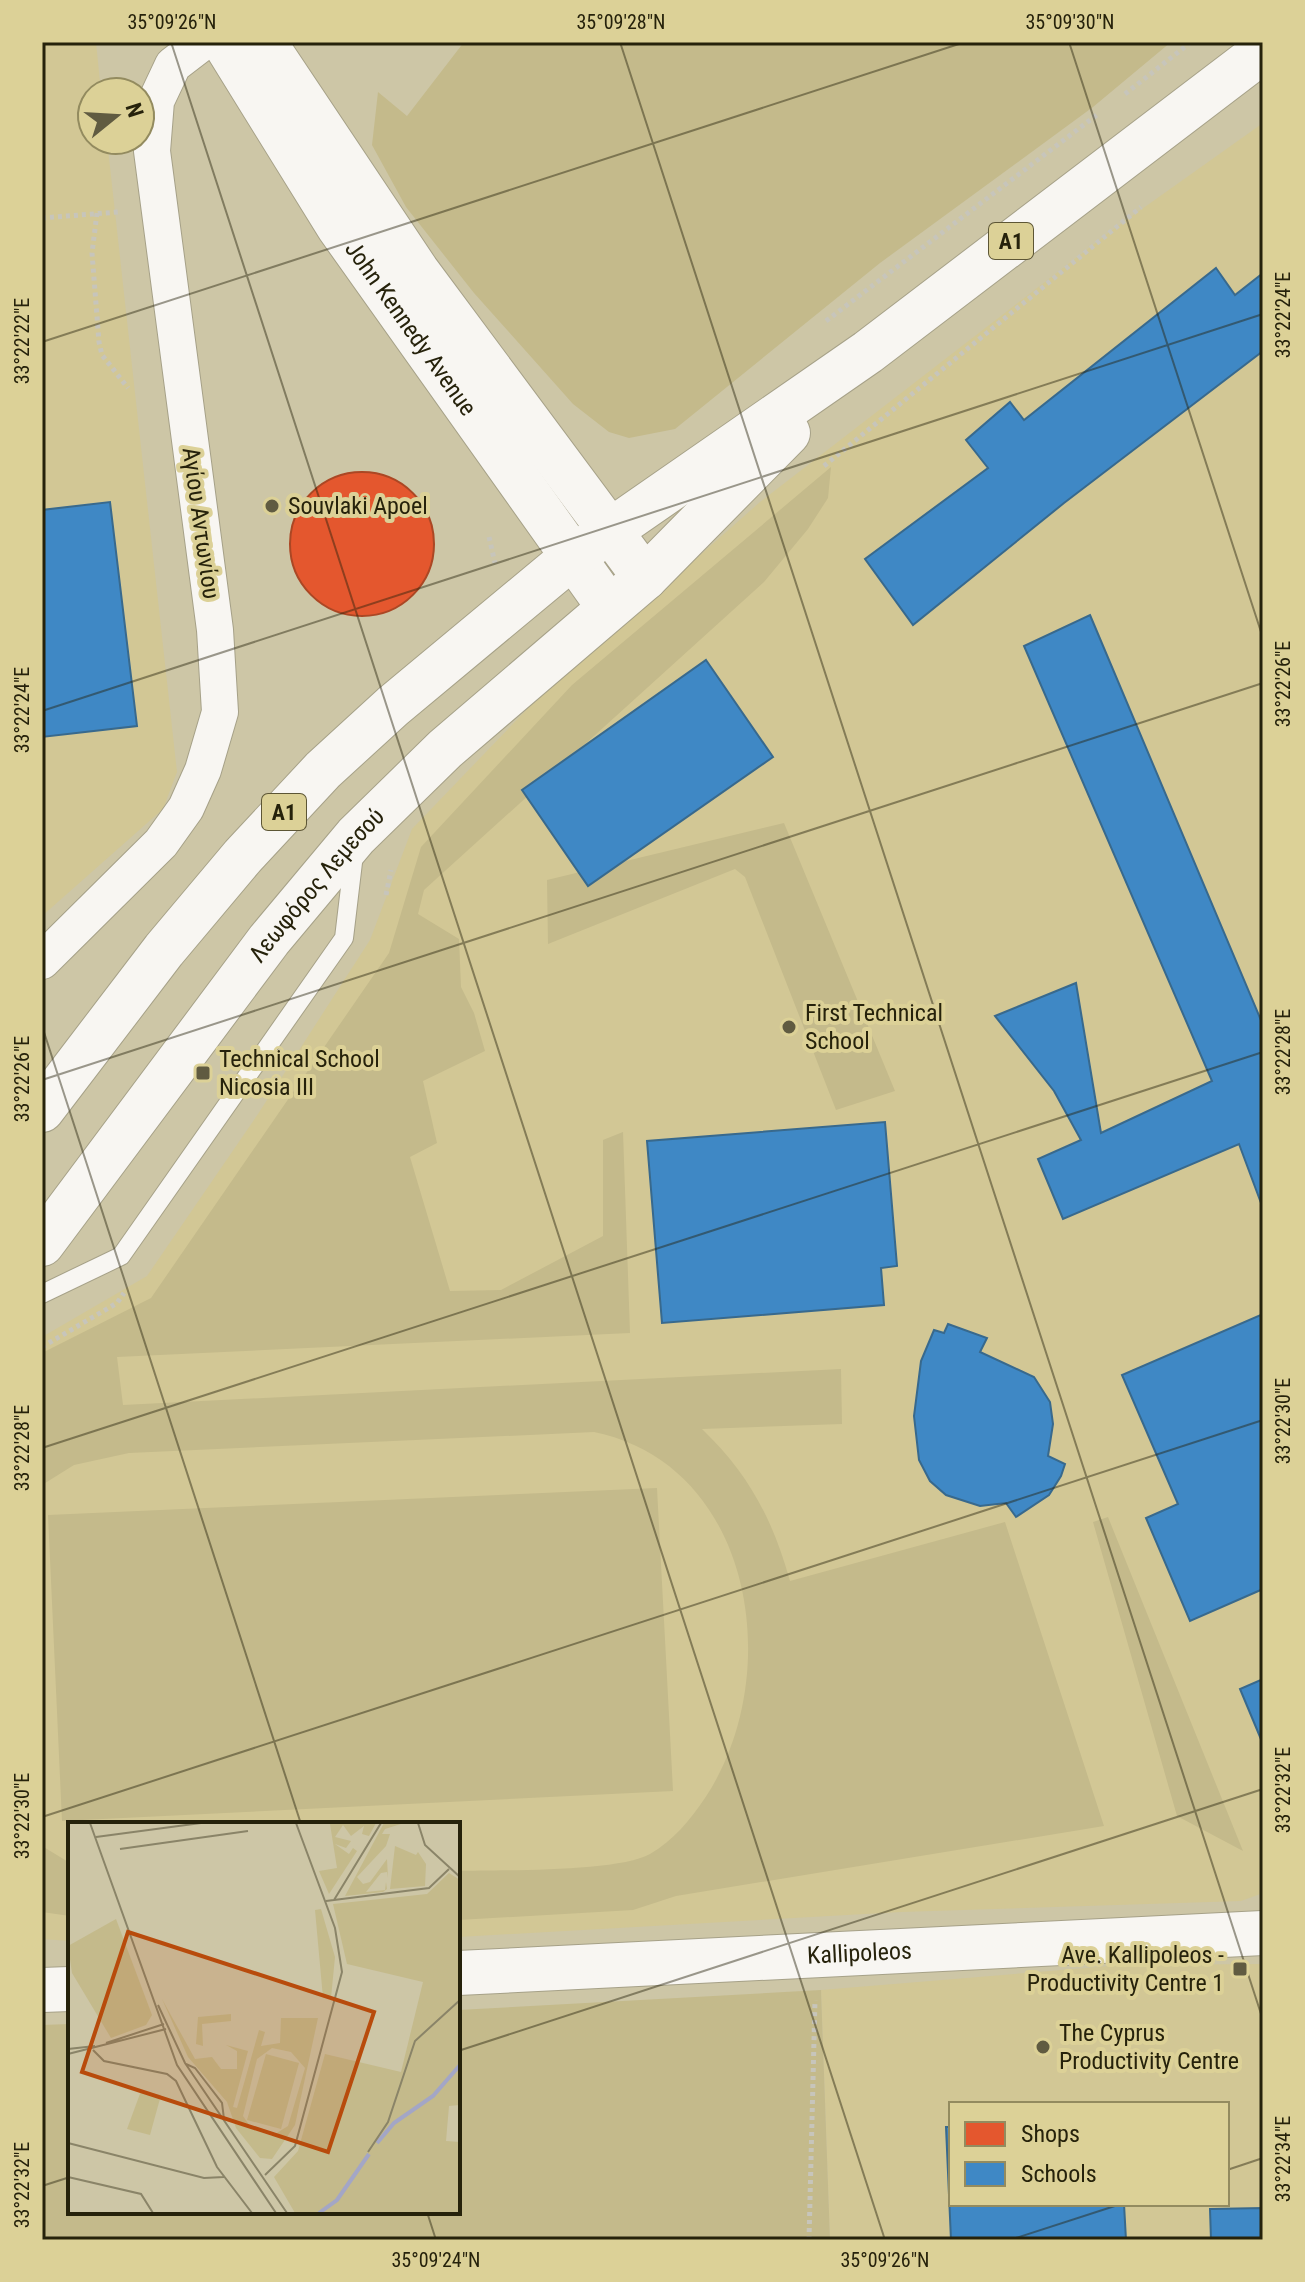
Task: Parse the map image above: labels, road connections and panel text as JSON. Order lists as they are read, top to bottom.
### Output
{
  "streets": {
    "main road": [
      "A1",
      "John Kennedy Avenue",
      "Λεωφόρος Λεμεσού",
      "Kallipoleos"
    ],
    "street": ["Αγίου Αντωνίου"]
  },
  "crossings": [
    ["A1", "John Kennedy Avenue"],
    ["A1", "Λεωφόρος Λεμεσού"],
    ["John Kennedy Avenue", "Λεωφόρος Λεμεσού"]
  ],
  "places": {
    "other": ["Souvlaki Apoel", "First Technical School", "The Cyprus Productivity Centre"],
    "transit": ["Technical School Nicosia III", "Ave. Kallipoleos - Productivity Centre 1"]
  },
  "legend": ["Shops", "Schools"],
  "north": "right",
  "coordinates": [
    "35°09'26\"N",
    "35°09'28\"N",
    "35°09'30\"N",
    "33°22'24\"E",
    "33°22'22\"E",
    "33°22'26\"E",
    "33°22'28\"E",
    "33°22'30\"E",
    "33°22'32\"E",
    "33°22'34\"E",
    "35°09'24\"N"
  ]
}
